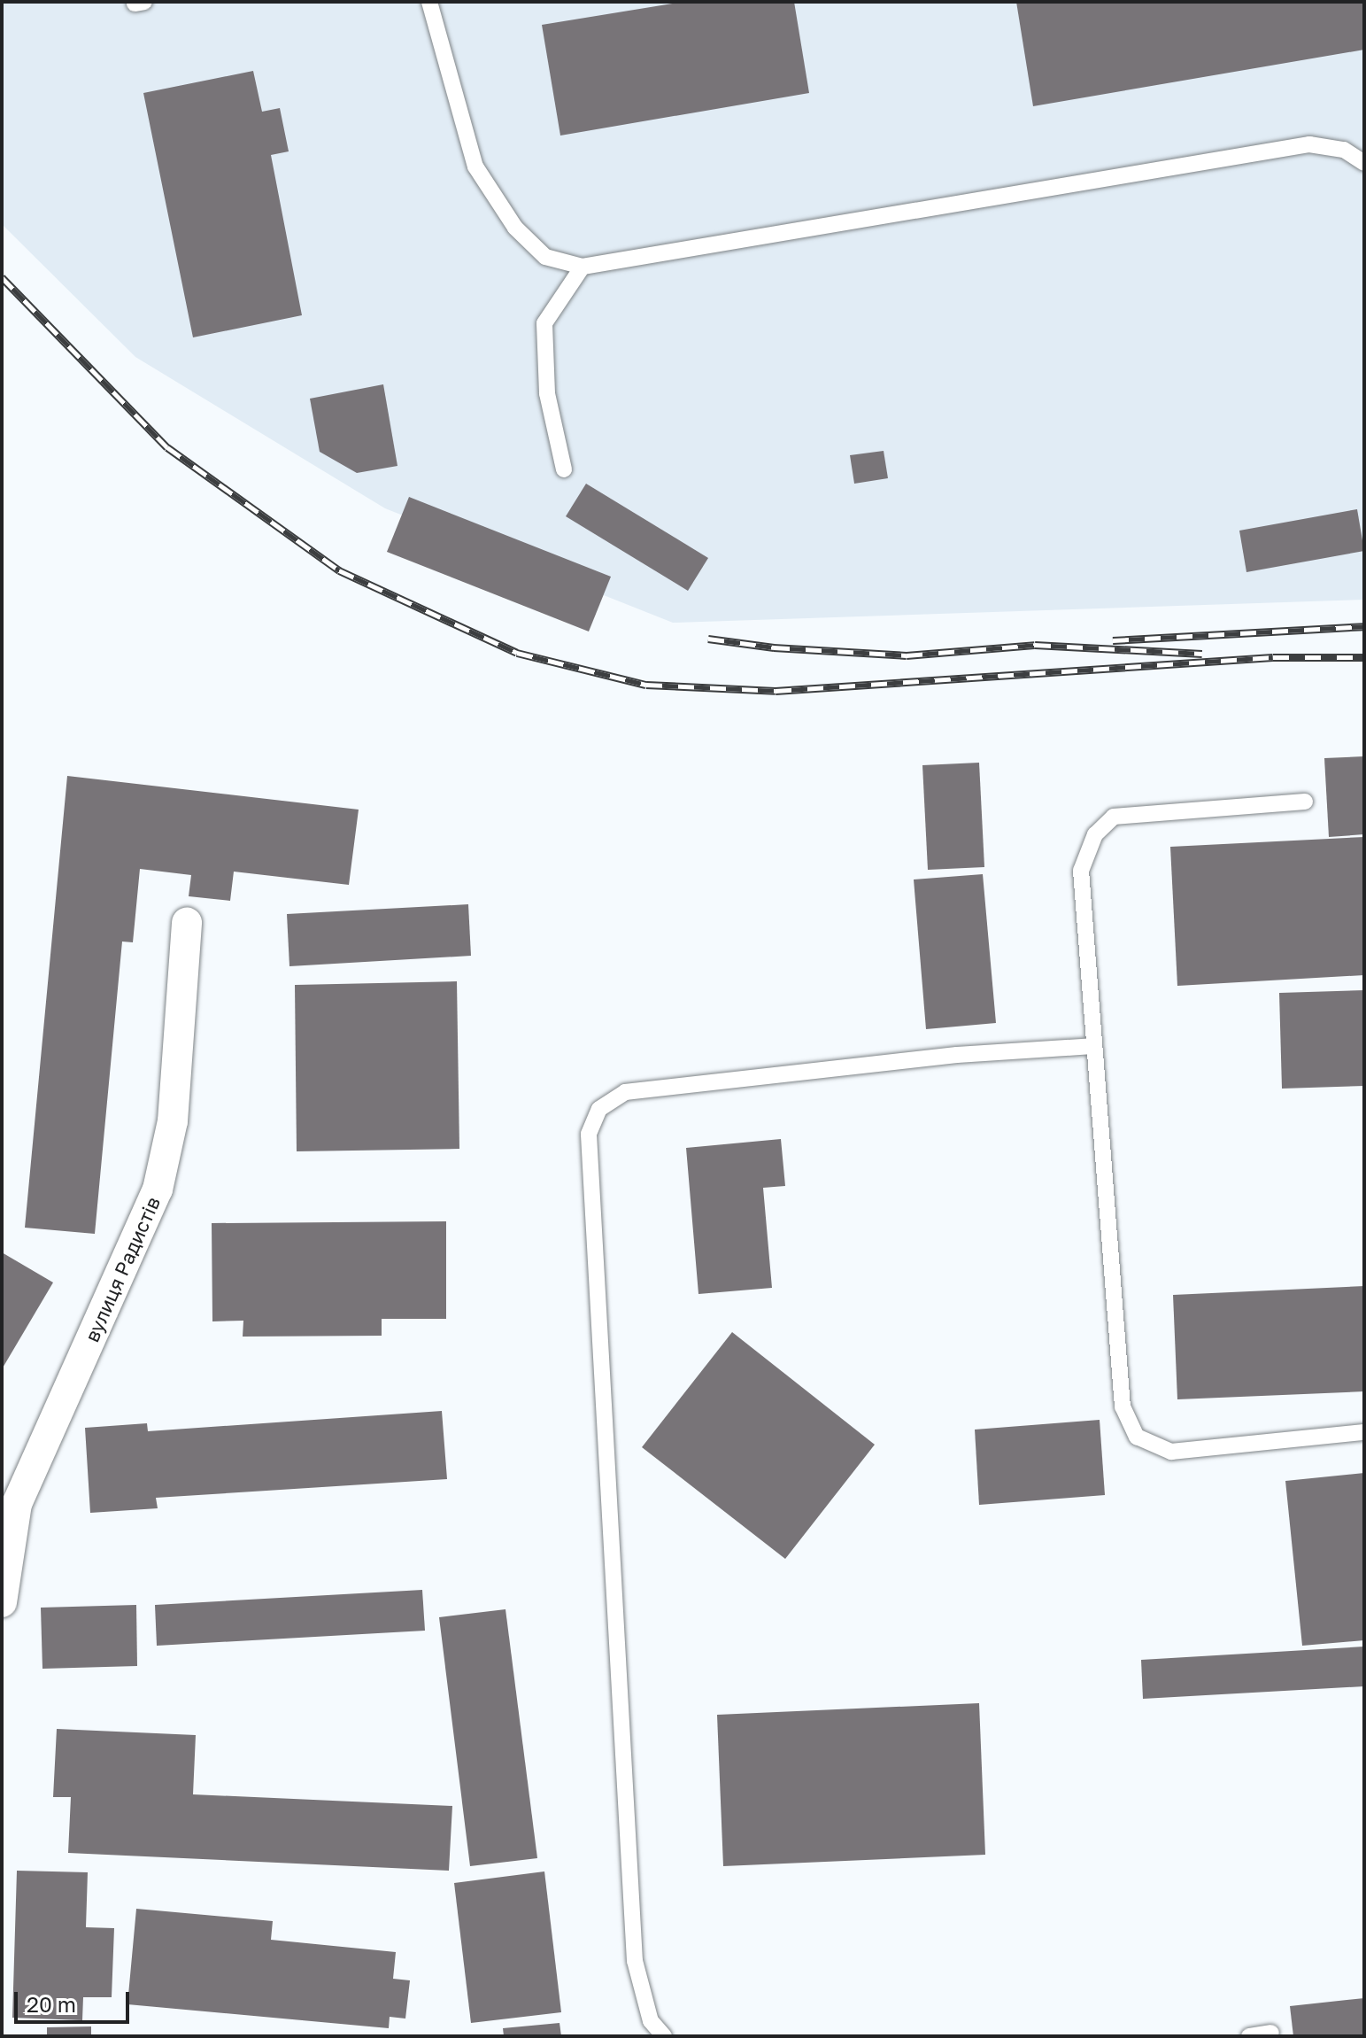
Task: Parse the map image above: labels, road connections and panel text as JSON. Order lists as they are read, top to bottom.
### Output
{
  "streets": {
    "street": ["вулиця Радистів"]
  },
  "scale_bar": "20 m"
}
